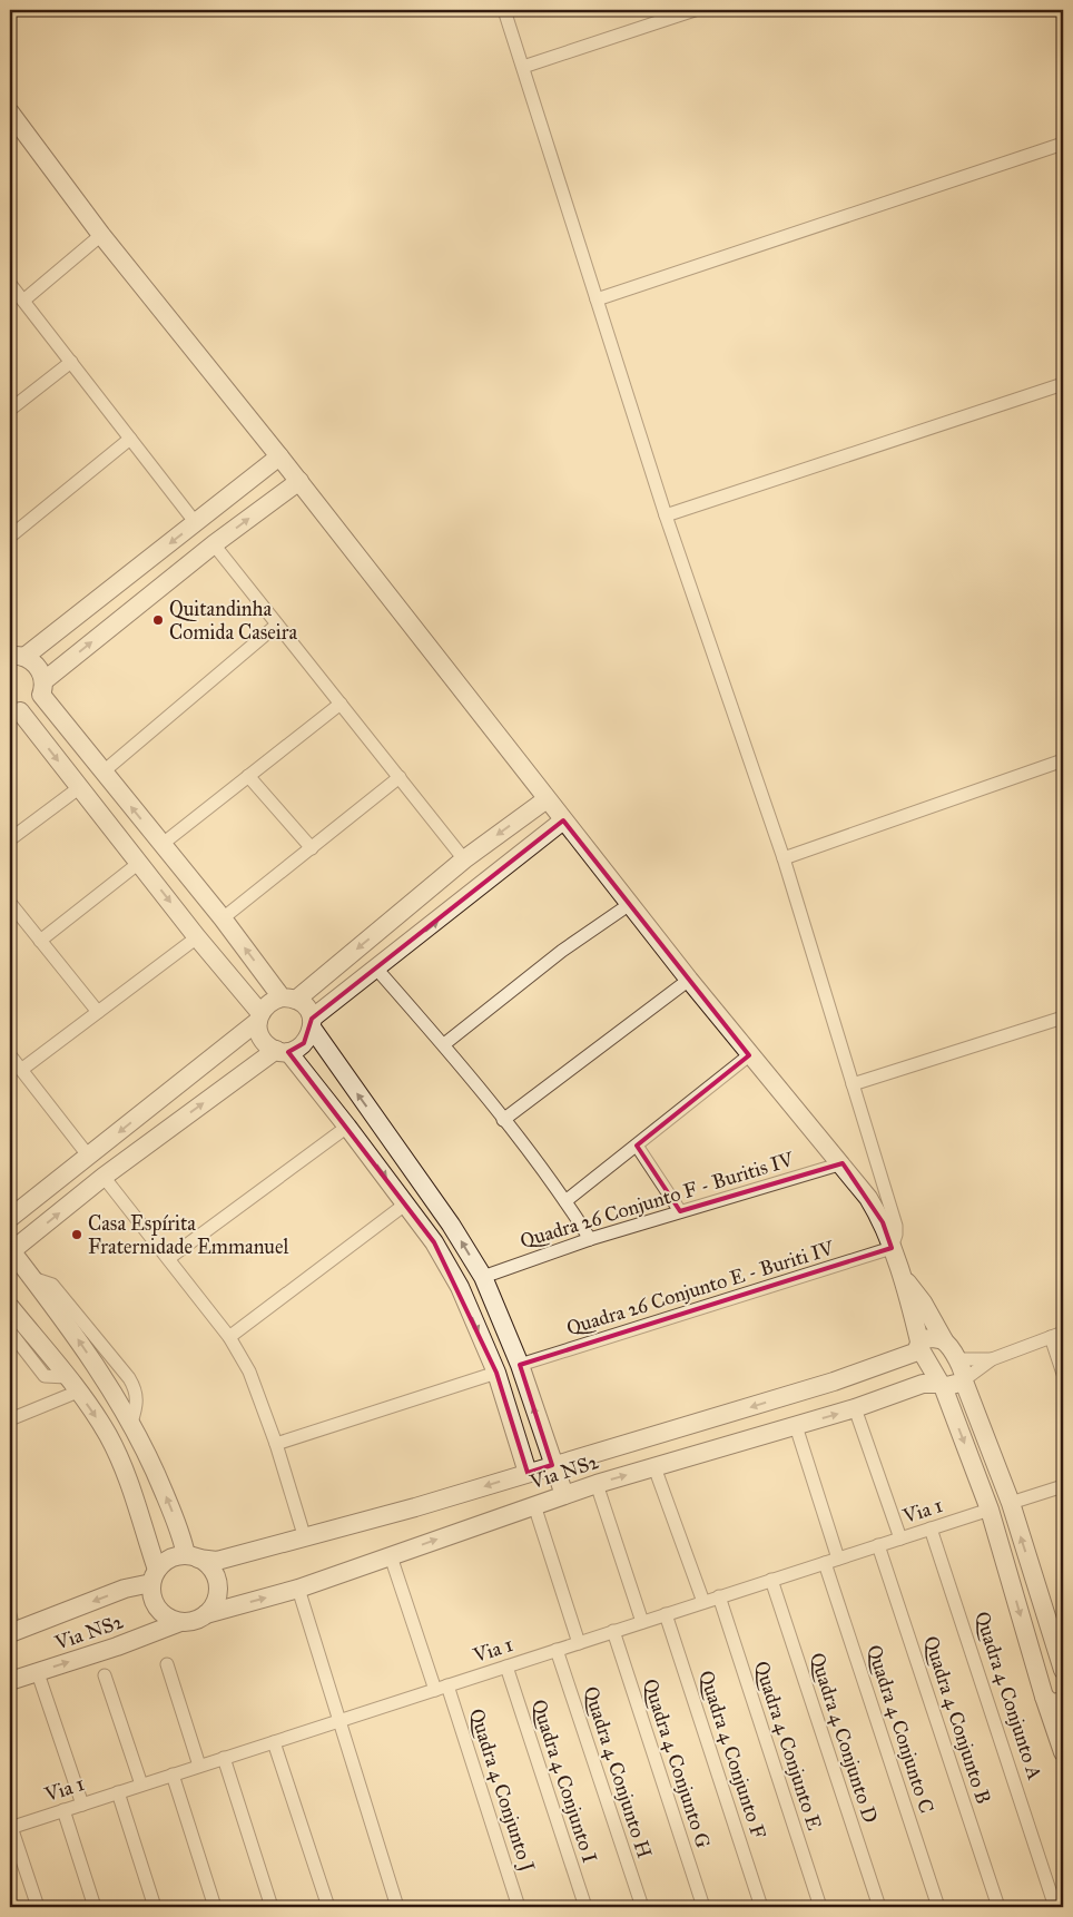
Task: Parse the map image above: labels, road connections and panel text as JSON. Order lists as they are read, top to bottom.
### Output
{
  "streets": {
    "street": [
      "Quadra 26 Conjunto F - Buritis IV",
      "Quadra 26 Conjunto E - Buriti IV",
      "Via NS2",
      "Via 1",
      "Quadra 4 Conjunto A",
      "Quadra 4 Conjunto B",
      "Quadra 4 Conjunto C",
      "Quadra 4 Conjunto D",
      "Quadra 4 Conjunto E",
      "Quadra 4 Conjunto F",
      "Quadra 4 Conjunto G",
      "Quadra 4 Conjunto H",
      "Quadra 4 Conjunto I",
      "Quadra 4 Conjunto J"
    ]
  },
  "crossings": [
    ["Quadra 26 Conjunto F - Buritis IV", "Quadra 4 Conjunto A"],
    ["Quadra 26 Conjunto E - Buriti IV", "Quadra 4 Conjunto A"],
    ["Via NS2", "Quadra 4 Conjunto A"],
    ["Via NS2", "Quadra 4 Conjunto J"],
    ["Via 1", "Quadra 4 Conjunto A"],
    ["Via 1", "Quadra 4 Conjunto B"],
    ["Via 1", "Quadra 4 Conjunto C"],
    ["Via 1", "Quadra 4 Conjunto D"],
    ["Via 1", "Quadra 4 Conjunto E"],
    ["Via 1", "Quadra 4 Conjunto F"],
    ["Via 1", "Quadra 4 Conjunto G"],
    ["Via 1", "Quadra 4 Conjunto H"],
    ["Via 1", "Quadra 4 Conjunto I"],
    ["Via 1", "Quadra 4 Conjunto J"]
  ],
  "places": ["Quitandinha Comida Caseira", "Casa Espírita Fraternidade Emmanuel"]
}
